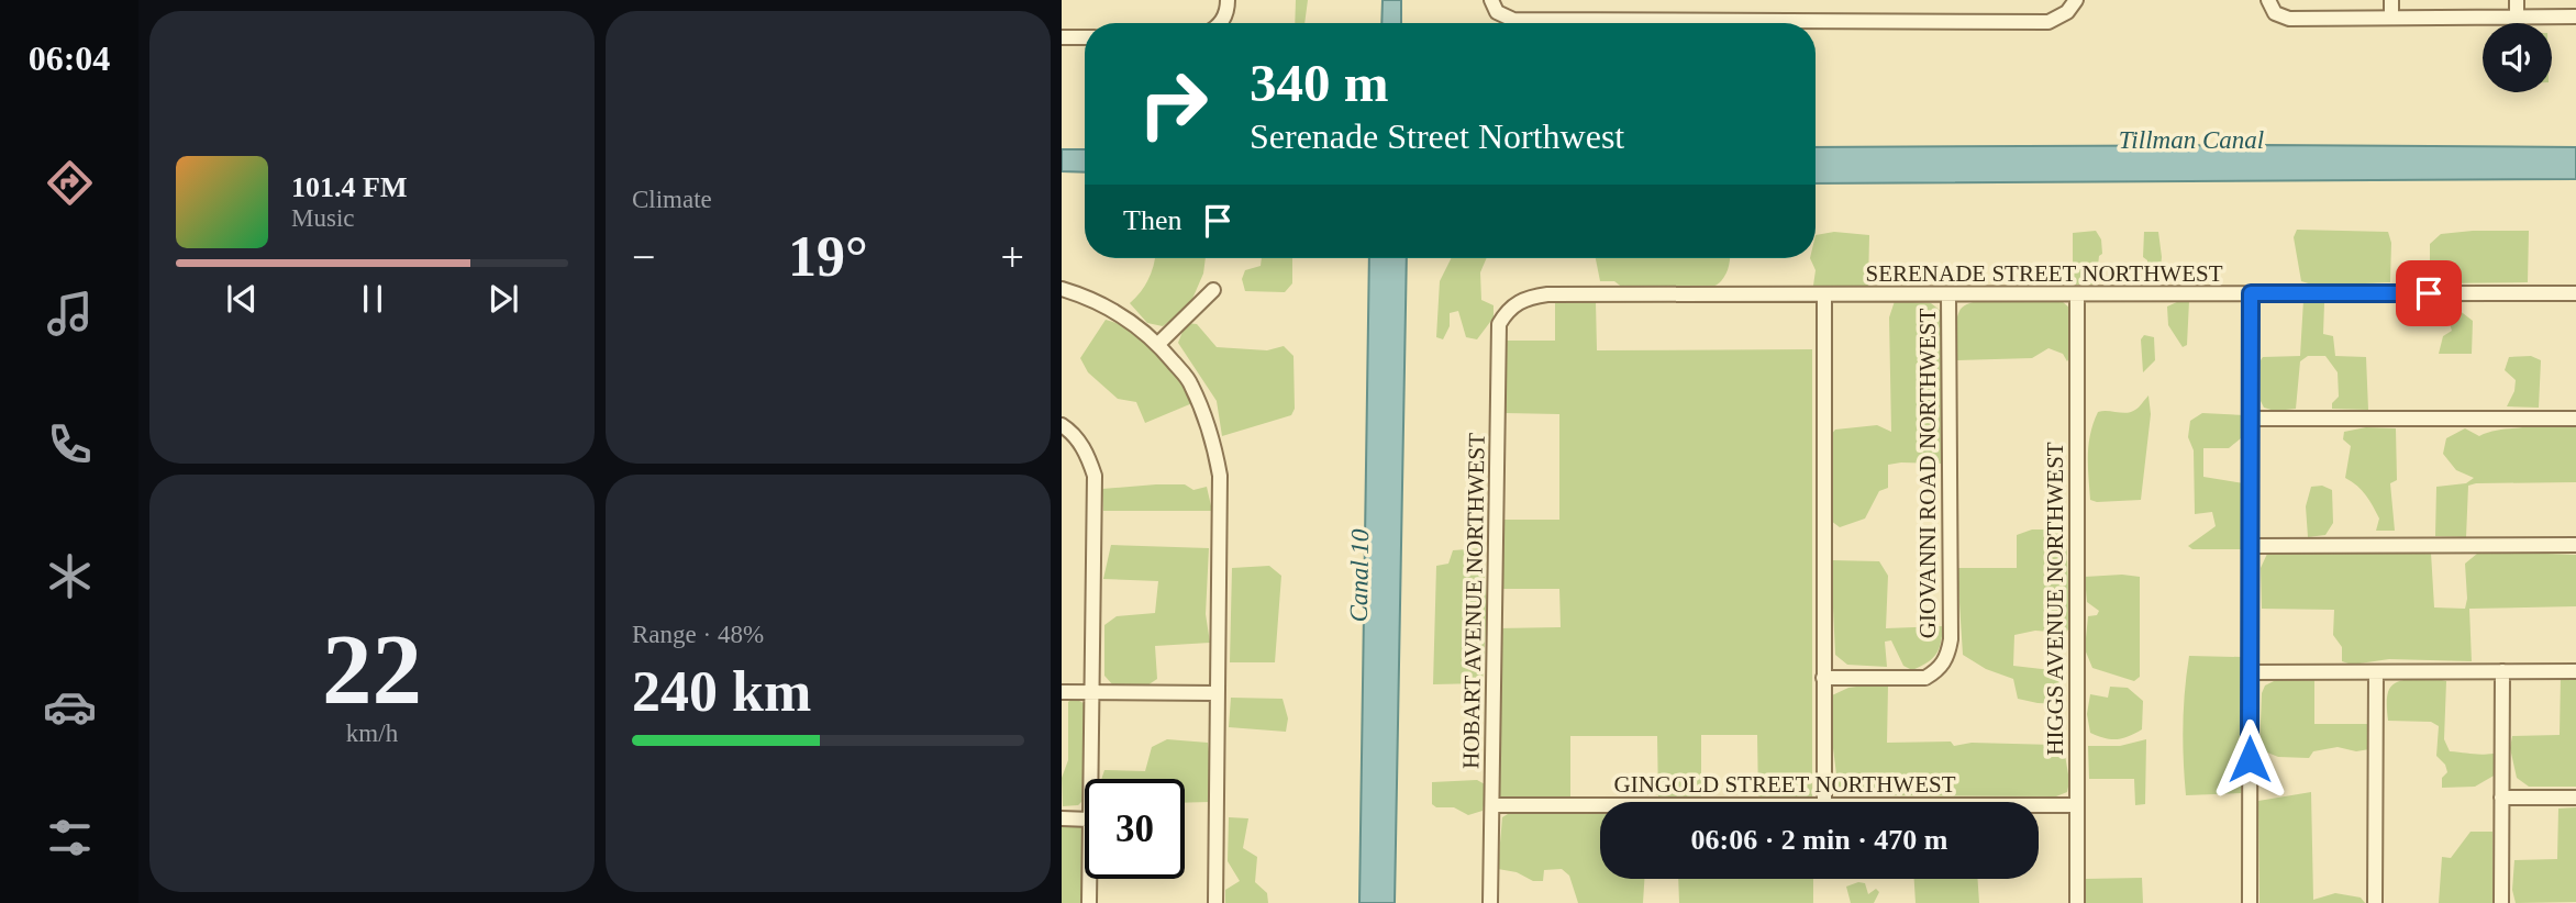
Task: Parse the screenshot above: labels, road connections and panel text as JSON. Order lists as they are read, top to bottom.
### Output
{
  "streets": {
    "street": [
      "SERENADE STREET NORTHWEST",
      "GIOVANNI ROAD NORTHWEST",
      "HIGGS AVENUE NORTHWEST",
      "HOBART AVENUE NORTHWEST",
      "GINGOLD STREET NORTHWEST"
    ]
  },
  "crossings": [
    ["SERENADE STREET NORTHWEST", "GIOVANNI ROAD NORTHWEST"],
    ["SERENADE STREET NORTHWEST", "HIGGS AVENUE NORTHWEST"],
    ["SERENADE STREET NORTHWEST", "HOBART AVENUE NORTHWEST"],
    ["HIGGS AVENUE NORTHWEST", "GINGOLD STREET NORTHWEST"],
    ["HOBART AVENUE NORTHWEST", "GINGOLD STREET NORTHWEST"]
  ],
  "water": ["Tillman Canal", "Canal 10"],
  "page": {
    "tabs": "06:04",
    "tile": [
      "Climate",
      ["22", "km/h"],
      ["Range · 48%", "240 km"]
    ],
    "turn": ["340 m", "Serenade Street Northwest"],
    "song": ["101.4 FM", "Music"],
    "then": "Then",
    "heat": ["−", "19°", "+"],
    "limit": "30",
    "trip": "06:06 · 2 min · 470 m"
  }
}
